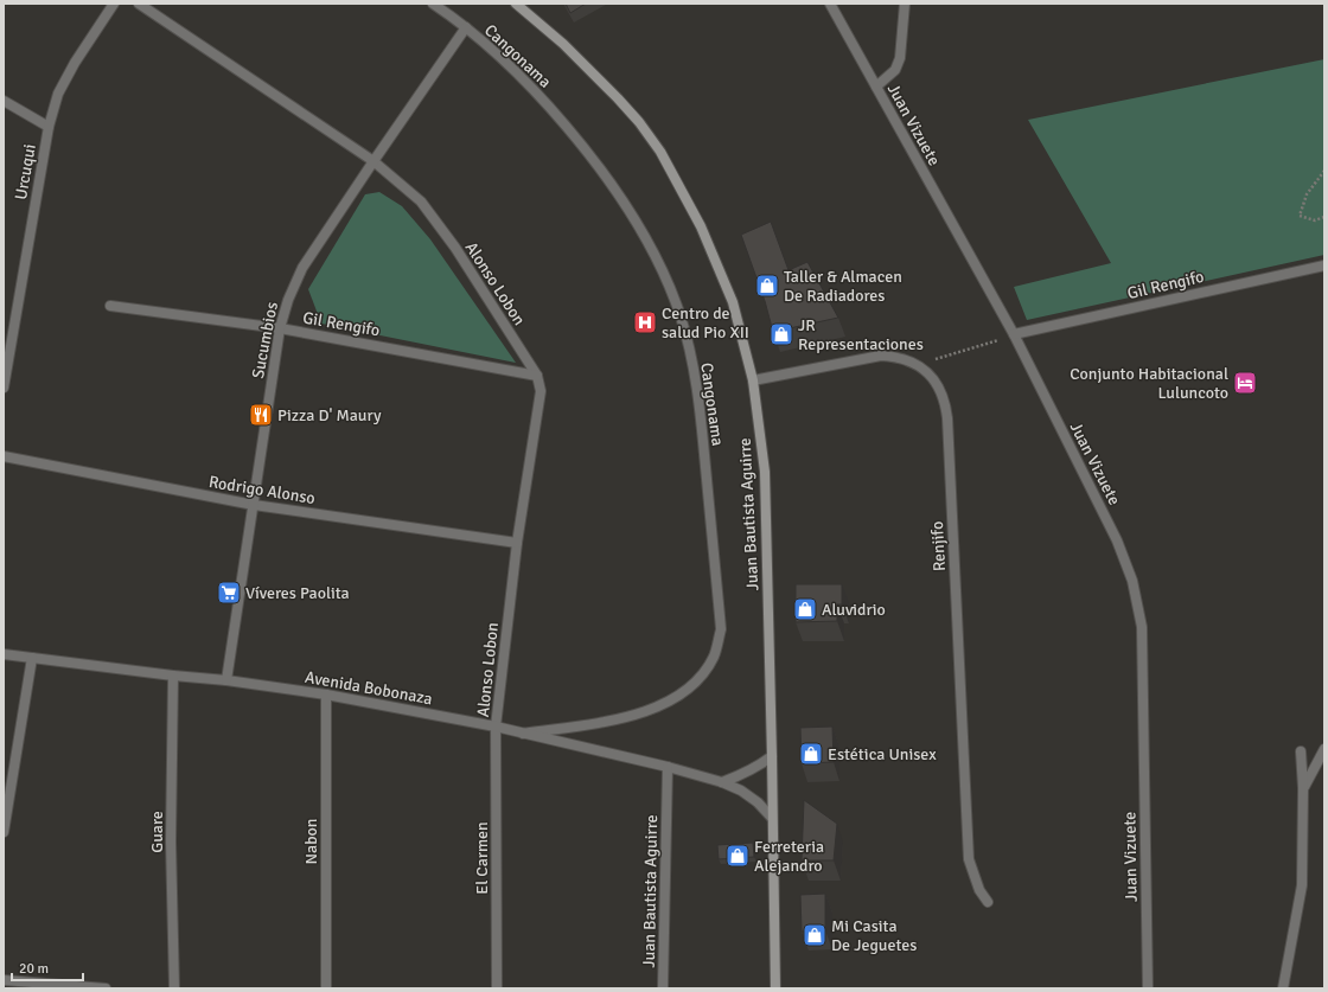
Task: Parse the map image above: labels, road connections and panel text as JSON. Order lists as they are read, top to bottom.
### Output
{
  "streets": {
    "main road": ["Juan Bautista Aguirre"],
    "street": [
      "Cangonama",
      "Juan Vizuete",
      "Urcuqui",
      "Alonso Lobon",
      "Gil Rengifo",
      "Sucumbios",
      "Rodrigo Alonso",
      "Renjifo",
      "Avenida Bobonaza",
      "Guare",
      "Nabon",
      "El Carmen"
    ]
  },
  "crossings": [
    ["Cangonama", "Sucumbios"],
    ["Cangonama", "Avenida Bobonaza"],
    ["Juan Vizuete", "Gil Rengifo"],
    ["Alonso Lobon", "Gil Rengifo"],
    ["Alonso Lobon", "Sucumbios"],
    ["Alonso Lobon", "Rodrigo Alonso"],
    ["Alonso Lobon", "Avenida Bobonaza"],
    ["Alonso Lobon", "El Carmen"],
    ["Gil Rengifo", "Sucumbios"],
    ["Sucumbios", "Rodrigo Alonso"],
    ["Sucumbios", "Avenida Bobonaza"],
    ["Juan Bautista Aguirre", "Renjifo"],
    ["Juan Bautista Aguirre", "Avenida Bobonaza"],
    ["Avenida Bobonaza", "Guare"],
    ["Avenida Bobonaza", "Nabon"],
    ["Avenida Bobonaza", "El Carmen"]
  ],
  "places": {
    "shop": [
      "Taller & Almacen De Radiadores",
      "JR Representaciones",
      "Aluvidrio",
      "Estética Unisex",
      "Ferreteria Alejandro",
      "Mi Casita De Jeguetes"
    ],
    "hospital": ["Centro de salud Pio XII"],
    "hotel": ["Conjunto Habitacional Luluncoto"],
    "restaurant": ["Pizza D' Maury"],
    "supermarket": ["Víveres Paolita"]
  },
  "scale_bar": "20 m"
}
